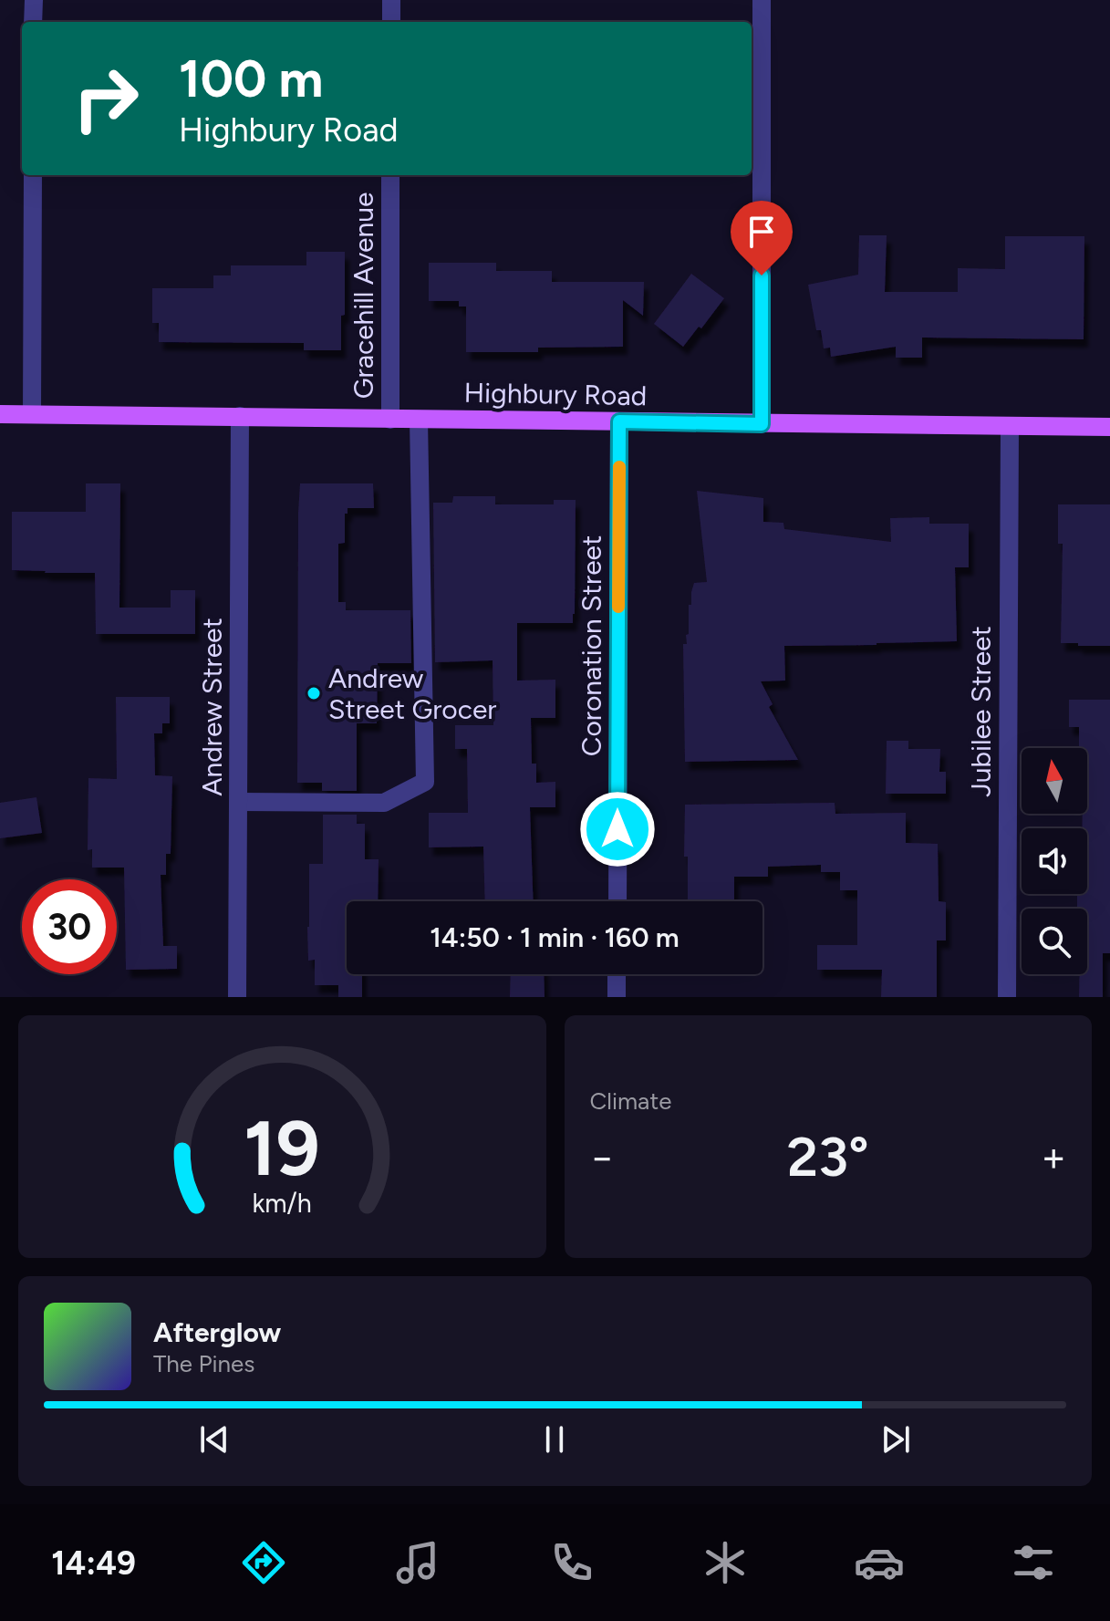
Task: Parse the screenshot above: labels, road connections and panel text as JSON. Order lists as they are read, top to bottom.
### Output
{
  "streets": {
    "main road": ["Highbury Road"],
    "street": [
      "Gracehill Avenue",
      "Coronation Street",
      "Andrew Street",
      "Jubilee Street"
    ]
  },
  "crossings": [
    ["Gracehill Avenue", "Highbury Road"],
    ["Highbury Road", "Coronation Street"],
    ["Highbury Road", "Andrew Street"],
    ["Highbury Road", "Jubilee Street"]
  ],
  "places": ["Andrew Street Grocer"],
  "north": "top",
  "page": {
    "turn": ["100 m", "Highbury Road"],
    "limit": "30",
    "trip": "14:50 · 1 min · 160 m",
    "tile": "Climate",
    "heat": ["−", "23°", "+"],
    "song": ["Afterglow", "The Pines"],
    "tabs": "14:49",
    "gauge": ["19", "km/h"]
  }
}
